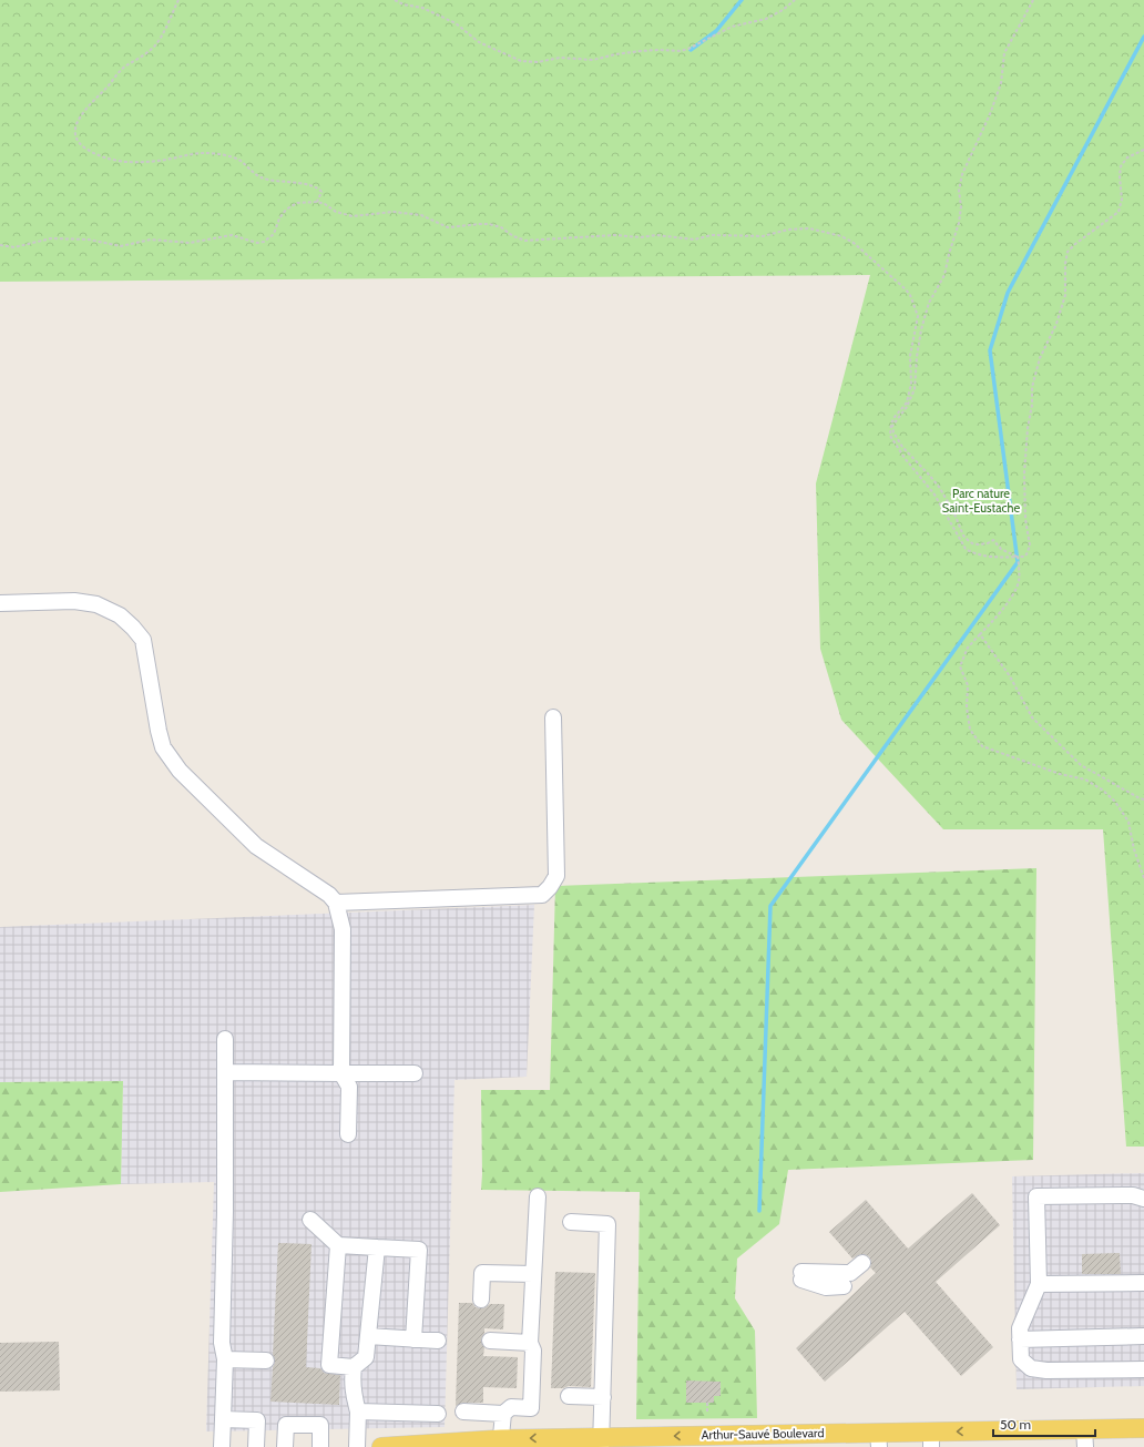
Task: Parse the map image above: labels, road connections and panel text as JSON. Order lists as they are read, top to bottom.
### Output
{
  "streets": {
    "main road": ["Arthur-Sauvé Boulevard"]
  },
  "one_way": ["Arthur-Sauvé Boulevard"],
  "parks": ["Parc nature Saint-Eustache"],
  "scale_bar": "50 m"
}
